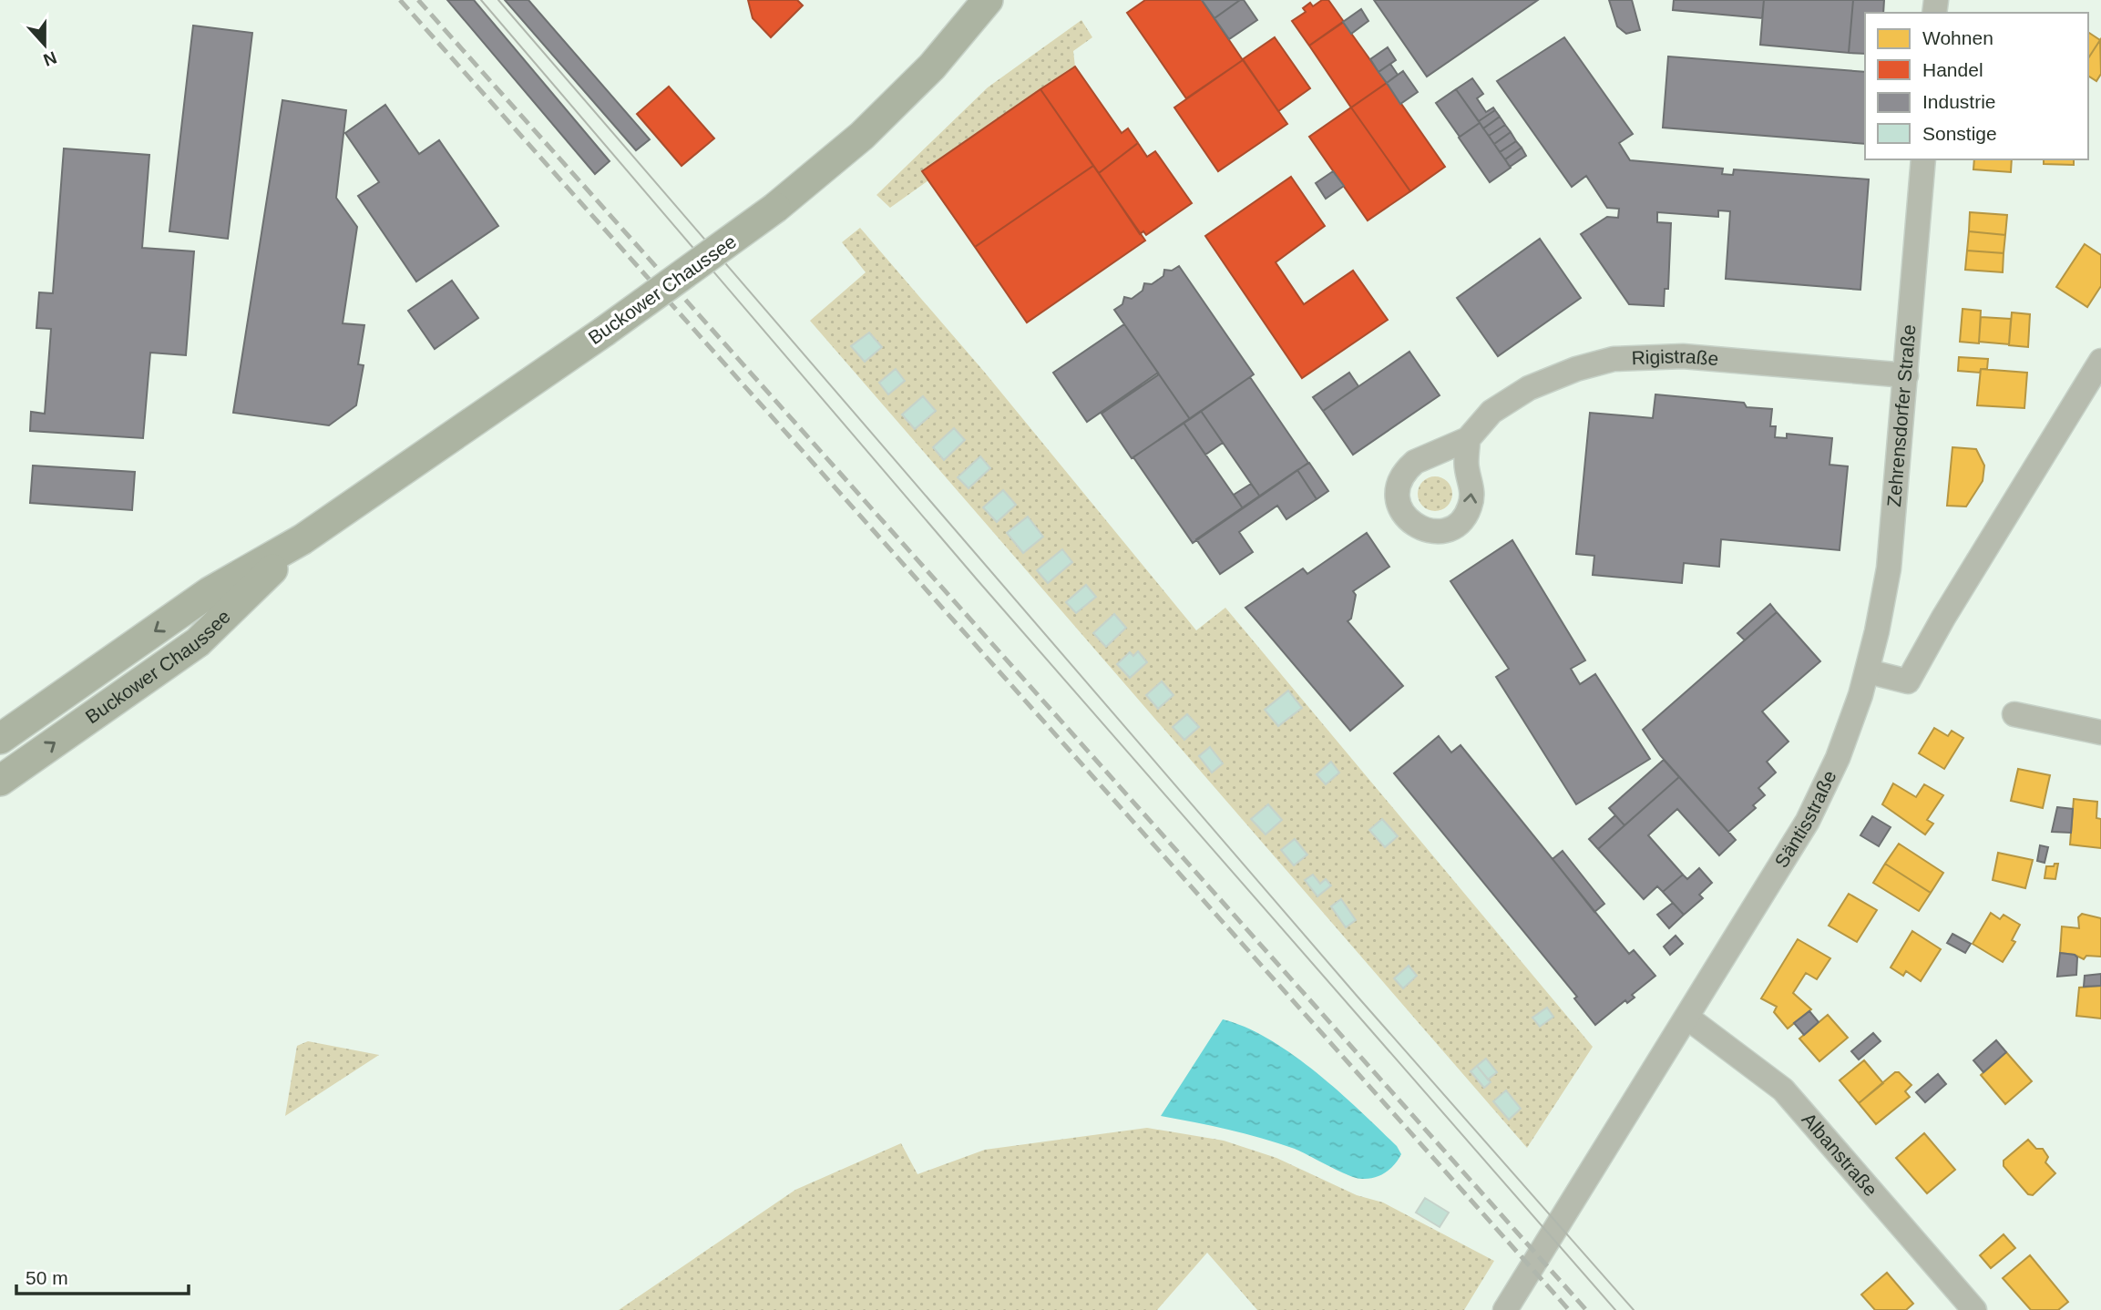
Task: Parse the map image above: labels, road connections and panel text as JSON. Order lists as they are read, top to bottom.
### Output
{
  "streets": {
    "main road": ["Buckower Chaussee"],
    "street": [
      "Rigistraße",
      "Zehrensdorfer Straße",
      "Säntisstraße",
      "Albanstraße"
    ]
  },
  "crossings": [
    ["Rigistraße", "Zehrensdorfer Straße"],
    ["Zehrensdorfer Straße", "Säntisstraße"],
    ["Säntisstraße", "Albanstraße"]
  ],
  "legend": [
    "Wohnen",
    "Handel",
    "Industrie",
    "Sonstige"
  ],
  "scale_bar": "50 m",
  "north": "bottom"
}
